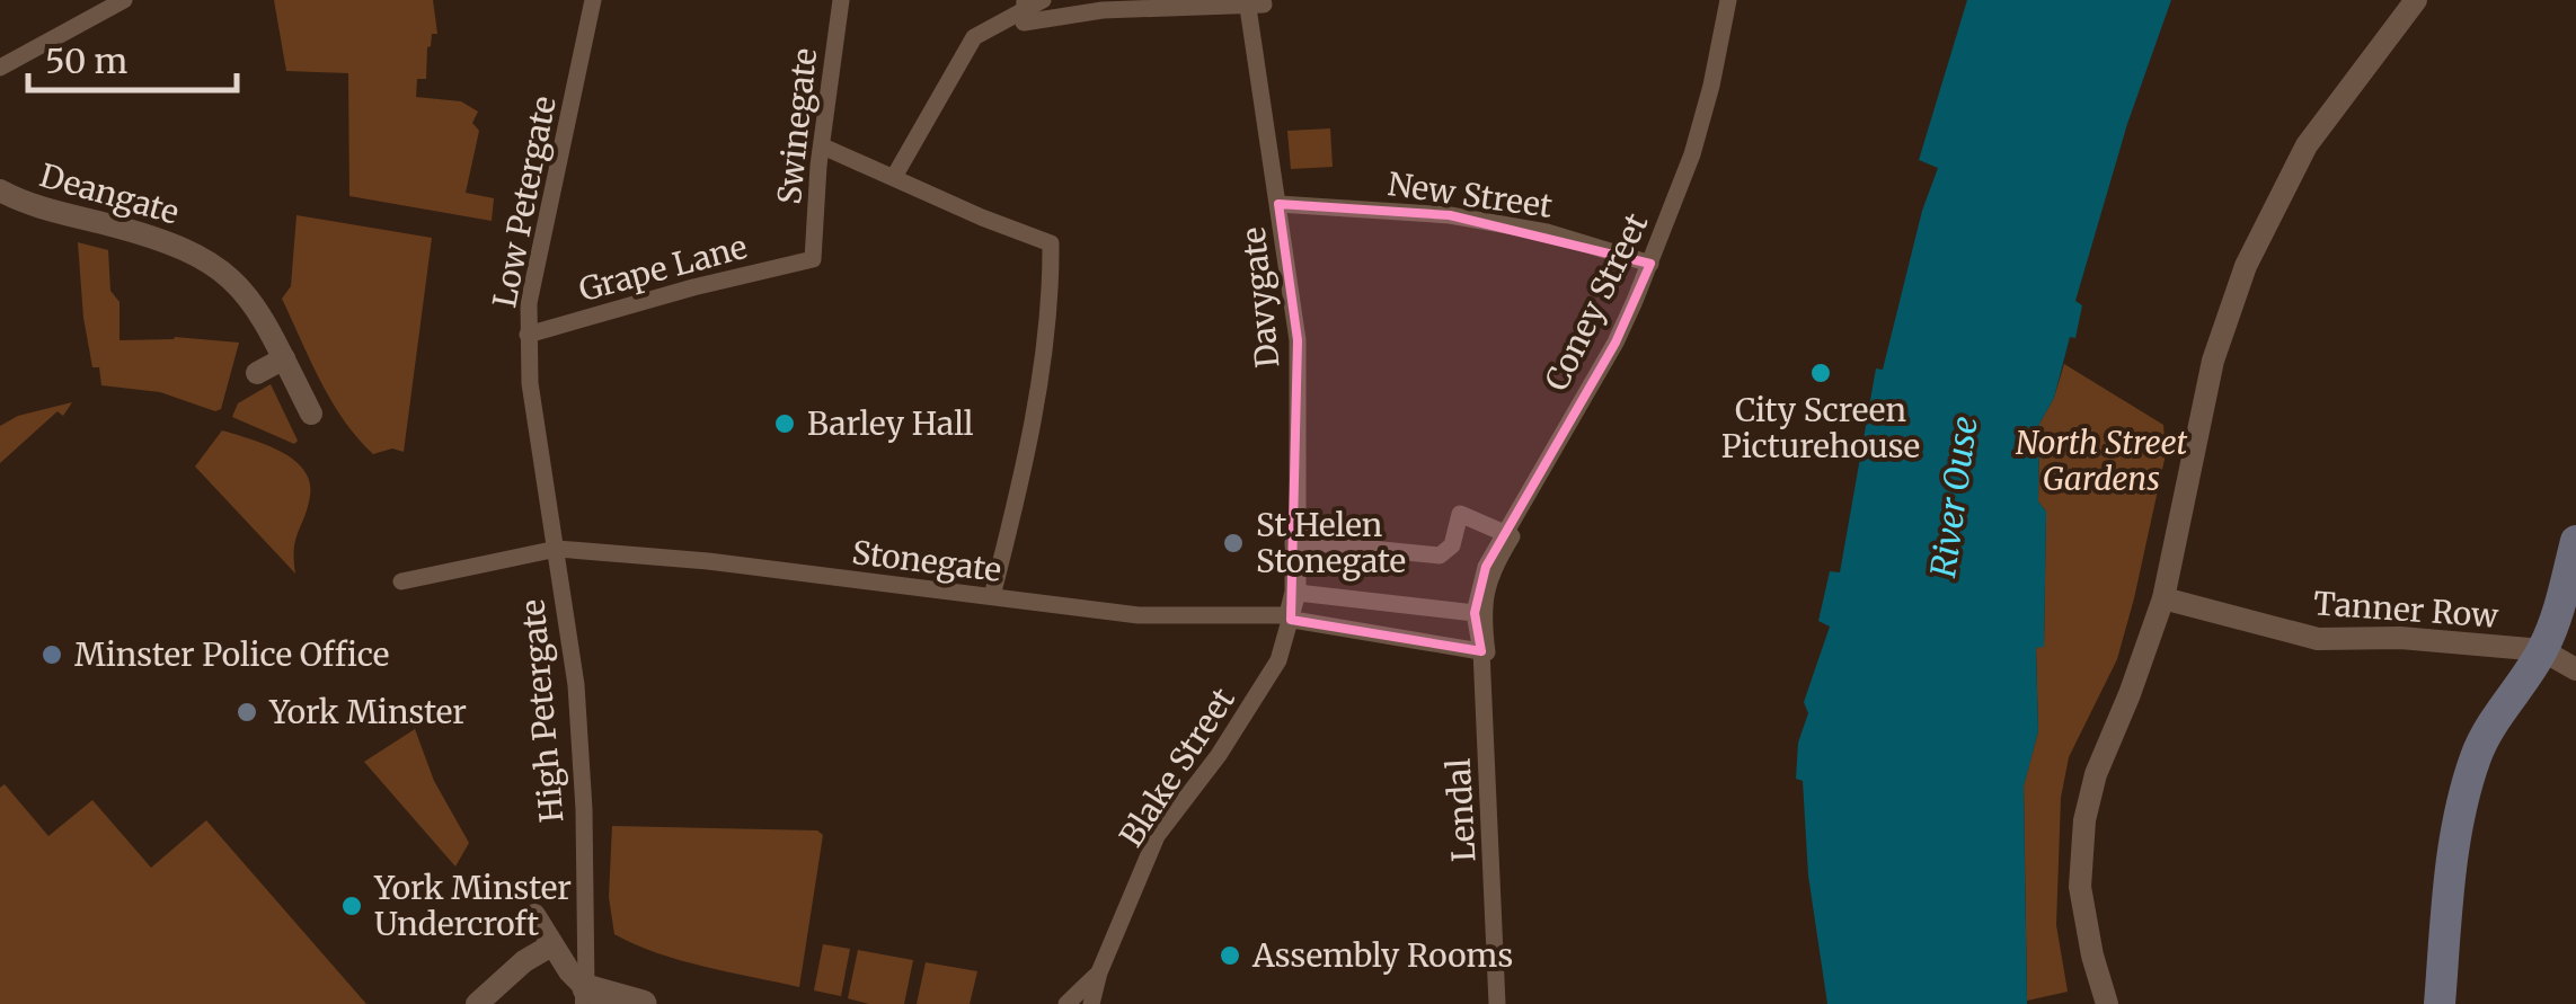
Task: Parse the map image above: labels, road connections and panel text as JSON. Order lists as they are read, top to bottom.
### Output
{
  "streets": {
    "street": [
      "Swinegate",
      "Deangate",
      "New Street",
      "Low Petergate",
      "Grape Lane",
      "Davygate",
      "Coney Street",
      "Stonegate",
      "Tanner Row",
      "High Petergate",
      "Blake Street",
      "Lendal"
    ]
  },
  "crossings": [
    ["Swinegate", "Grape Lane"],
    ["New Street", "Davygate"],
    ["New Street", "Coney Street"],
    ["Low Petergate", "Grape Lane"],
    ["Low Petergate", "Stonegate"],
    ["Low Petergate", "High Petergate"],
    ["Davygate", "Blake Street"],
    ["Coney Street", "Lendal"],
    ["Stonegate", "High Petergate"],
    ["Stonegate", "Blake Street"],
    ["Stonegate", "Lendal"]
  ],
  "water": ["River Ouse"],
  "parks": ["North Street Gardens"],
  "places": [
    "City Screen Picturehouse",
    "Barley Hall",
    "St Helen Stonegate",
    "Minster Police Office",
    "York Minster",
    "York Minster Undercroft",
    "Assembly Rooms"
  ],
  "scale_bar": "50 m"
}
